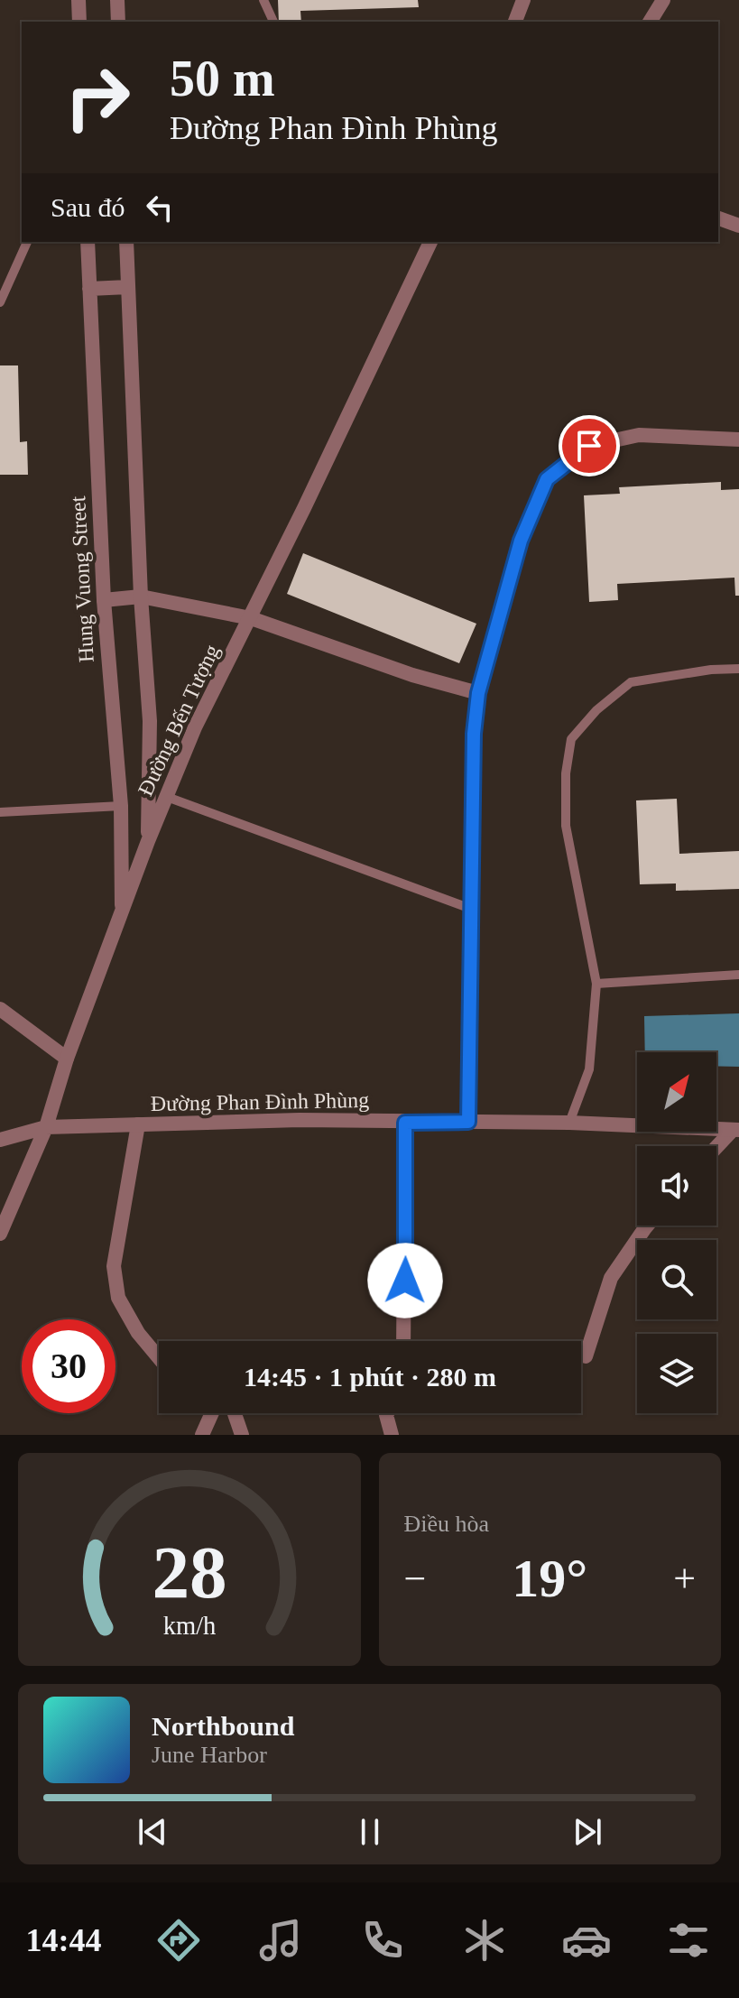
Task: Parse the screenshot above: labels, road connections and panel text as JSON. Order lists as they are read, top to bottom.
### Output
{
  "streets": {
    "street": ["Hung Vuong Street", "Đường Bến Tượng", "Đường Phan Đình Phùng"]
  },
  "crossings": [
    ["Hung Vuong Street", "Đường Bến Tượng"],
    ["Đường Bến Tượng", "Đường Phan Đình Phùng"]
  ],
  "north": "top right",
  "page": {
    "turn": ["50 m", "Đường Phan Đình Phùng"],
    "then": "Sau đó",
    "limit": "30",
    "trip": "14:45 · 1 phút · 280 m",
    "tile": "Điều hòa",
    "heat": ["−", "19°", "+"],
    "song": ["Northbound", "June Harbor"],
    "tabs": "14:44",
    "gauge": ["28", "km/h"]
  }
}
